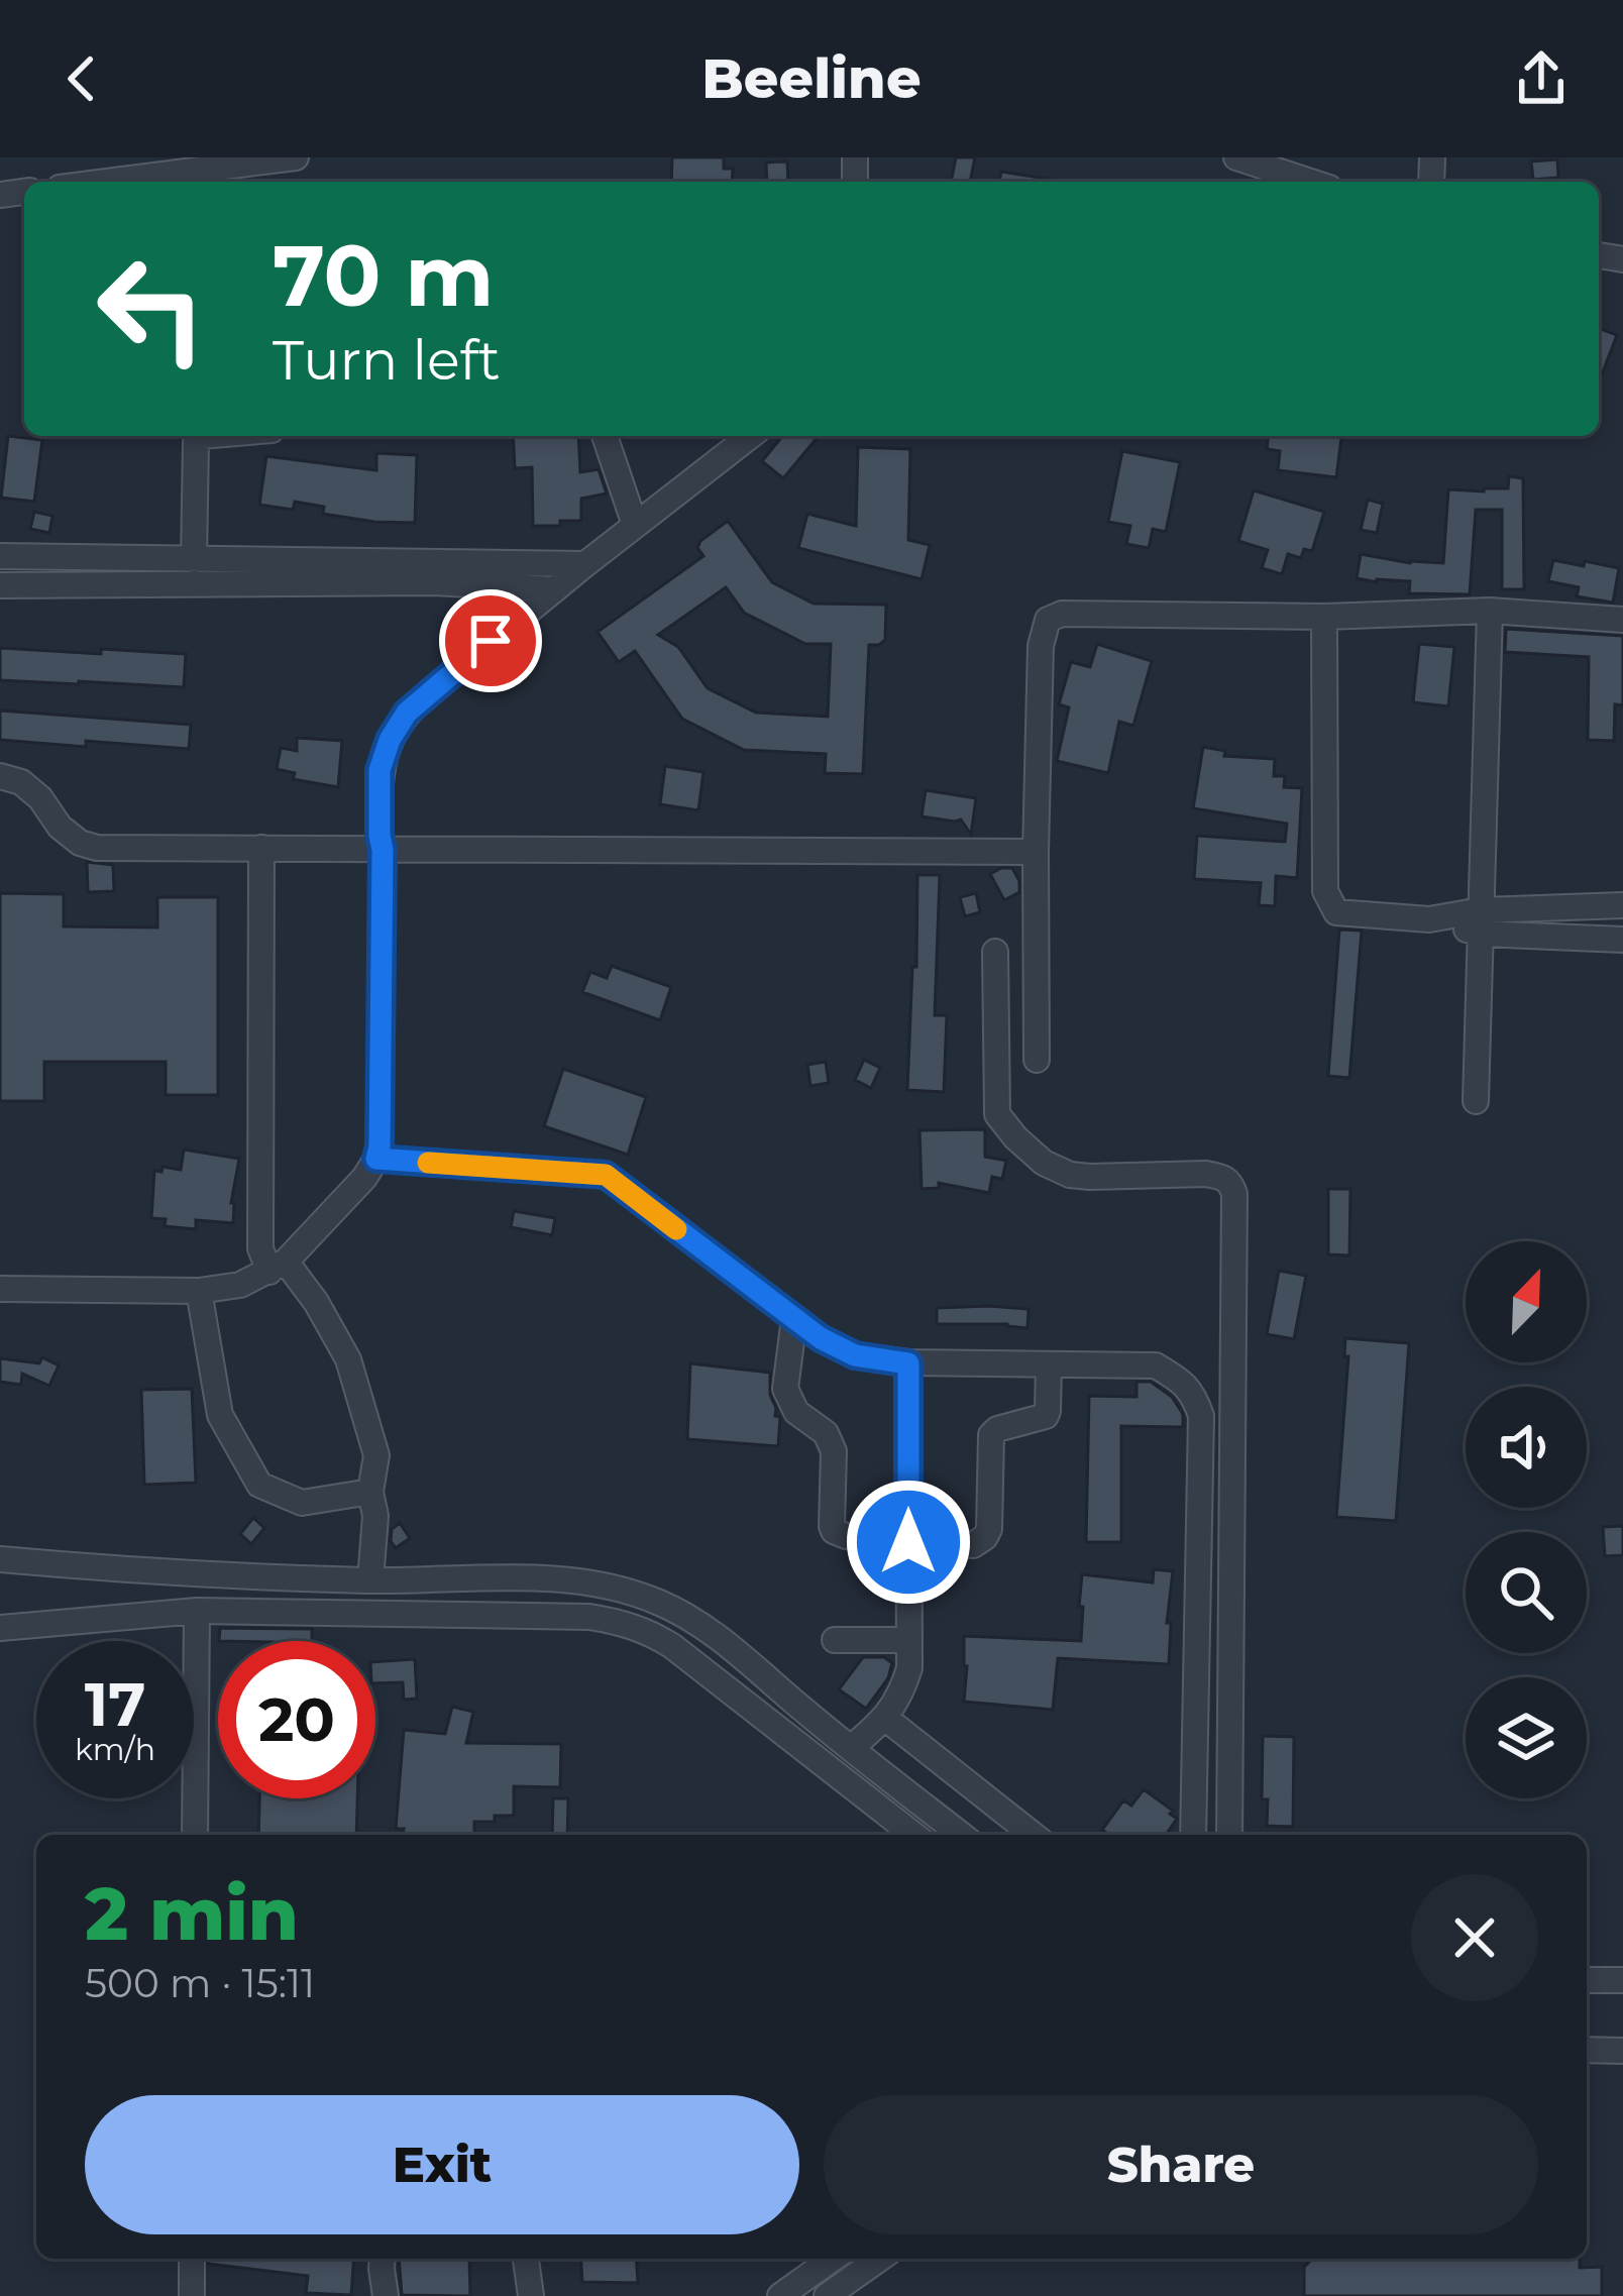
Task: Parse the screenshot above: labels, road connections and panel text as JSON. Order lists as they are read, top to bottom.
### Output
{
  "north": "top right",
  "page": {
    "header": "Beeline",
    "turn": ["70 m", "Turn left"],
    "speed": "17 km/h",
    "limit": "20",
    "heading": ["2 min", "500 m · 15:11"],
    "buttons": ["Exit", "Share"]
  }
}
